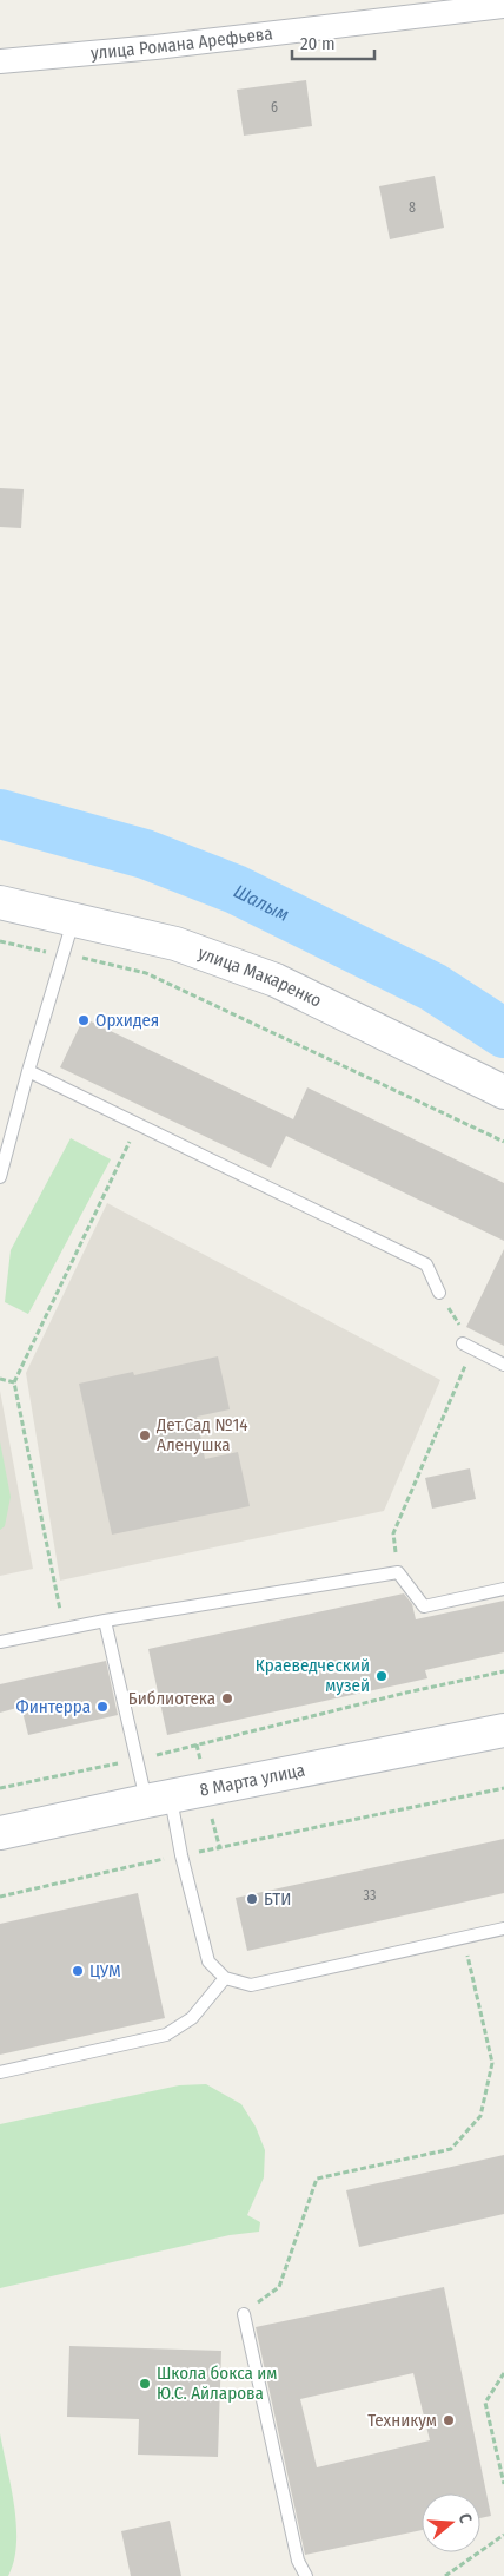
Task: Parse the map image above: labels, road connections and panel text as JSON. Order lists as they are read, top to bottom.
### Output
{
  "streets": {
    "street": ["улица Романа Арефьева", "улица Макаренко", "8 Марта улица"]
  },
  "water": ["Шалым"],
  "places": [
    "Орхидея",
    "Дет.Сад №14 Аленушка",
    "Краеведческий музей",
    "Библиотека",
    "Финтерра",
    "БТИ",
    "ЦУМ",
    "Школа бокса им Ю.С. Айларова",
    "Техникум"
  ],
  "house_numbers": ["6", "8", "33"],
  "scale_bar": "20 m",
  "north": "right"
}
